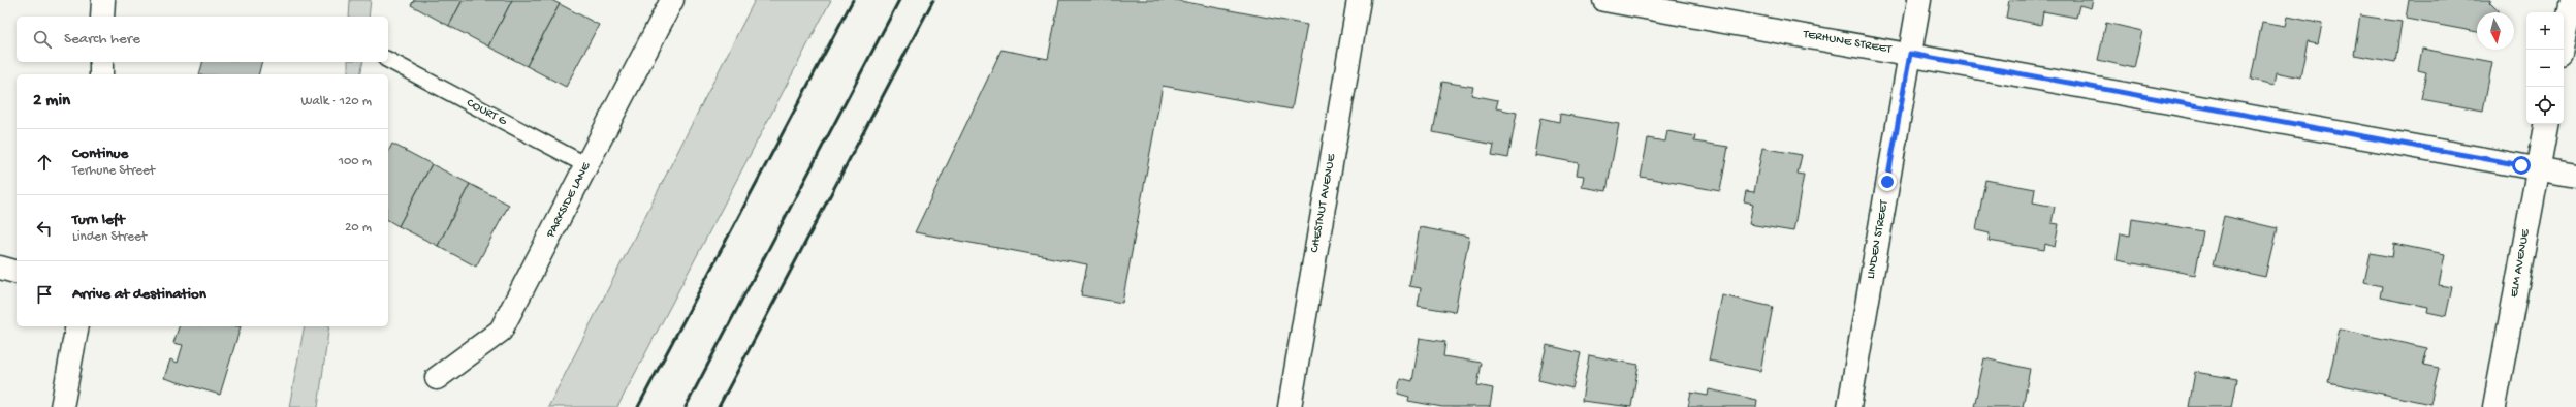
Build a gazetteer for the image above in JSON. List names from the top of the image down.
{
  "streets": {
    "street": [
      "TERHUNE STREET",
      "PARKSIDE LANE",
      "CHESTNUT AVENUE",
      "LINDEN STREET",
      "ELM AVENUE"
    ],
    "lane": ["COURT G"]
  },
  "crossings": [
    ["TERHUNE STREET", "LINDEN STREET"],
    ["TERHUNE STREET", "ELM AVENUE"],
    ["COURT G", "PARKSIDE LANE"]
  ],
  "north": "bottom",
  "page": {
    "map_buttons": ["+", "−"],
    "search": "Search here",
    "heading": ["2 min", "Walk · 120 m"],
    "list": [
      ["Continue", "Terhune Street", "100 m"],
      ["Turn left", "Linden Street", "20 m"],
      "Arrive at destination"
    ]
  }
}
